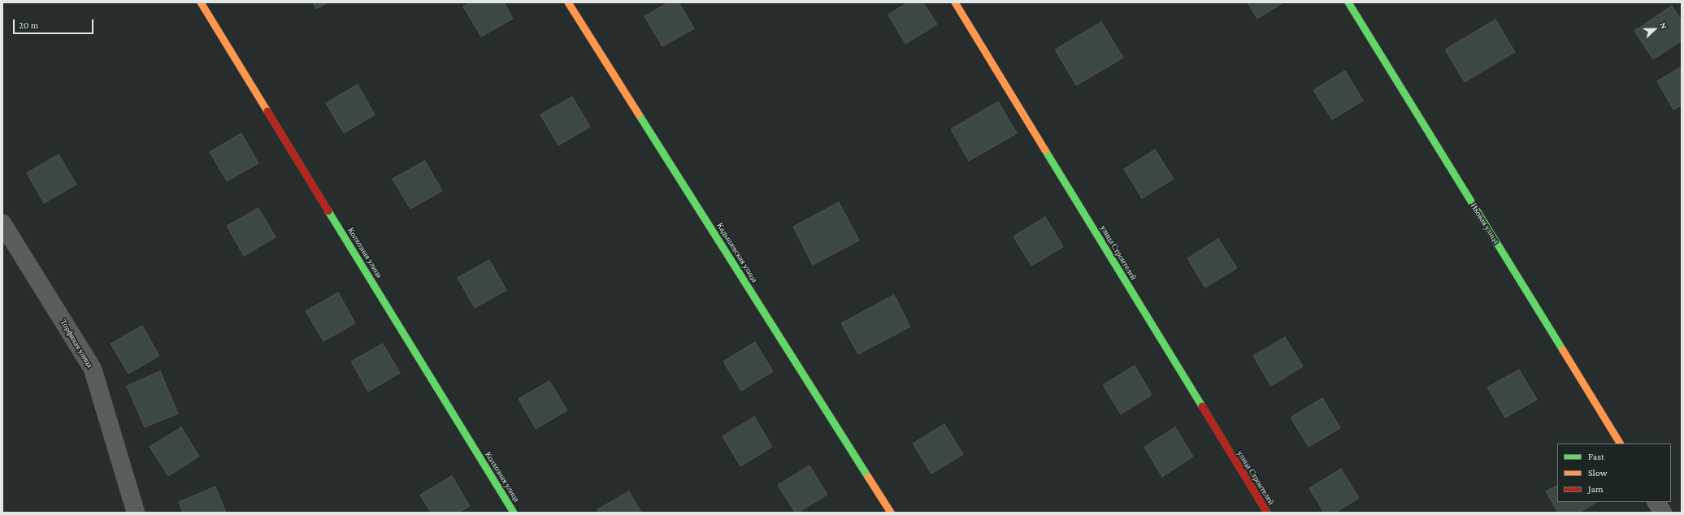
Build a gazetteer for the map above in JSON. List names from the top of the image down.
{
  "streets": {
    "street": [
      "Ивовая улица",
      "Колхозная улица",
      "Кадышевская улица",
      "улица Строителей",
      "Торфяная улица"
    ]
  },
  "legend": ["Fast", "Slow", "Jam"],
  "scale_bar": "20 m",
  "north": "right"
}
